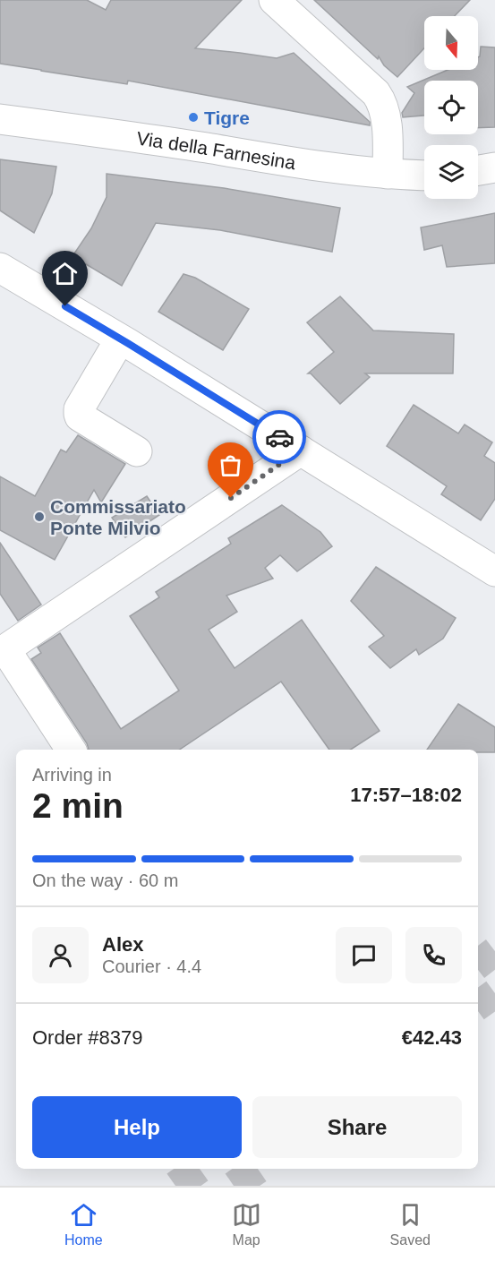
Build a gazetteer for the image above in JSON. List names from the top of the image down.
{
  "streets": {
    "street": ["Via della Farnesina"]
  },
  "places": ["Tigre", "Commissariato Ponte Milvio"],
  "north": "bottom",
  "page": {
    "heading": ["2 min", "Arriving in", "17:57–18:02"],
    "panel": [
      "Alex",
      "Courier · 4.4",
      "Order #8379",
      "€42.43"
    ],
    "bar": "On the way · 60 m",
    "buttons": ["Help", "Share"],
    "tabs": ["Home", "Map", "Saved"]
  }
}
